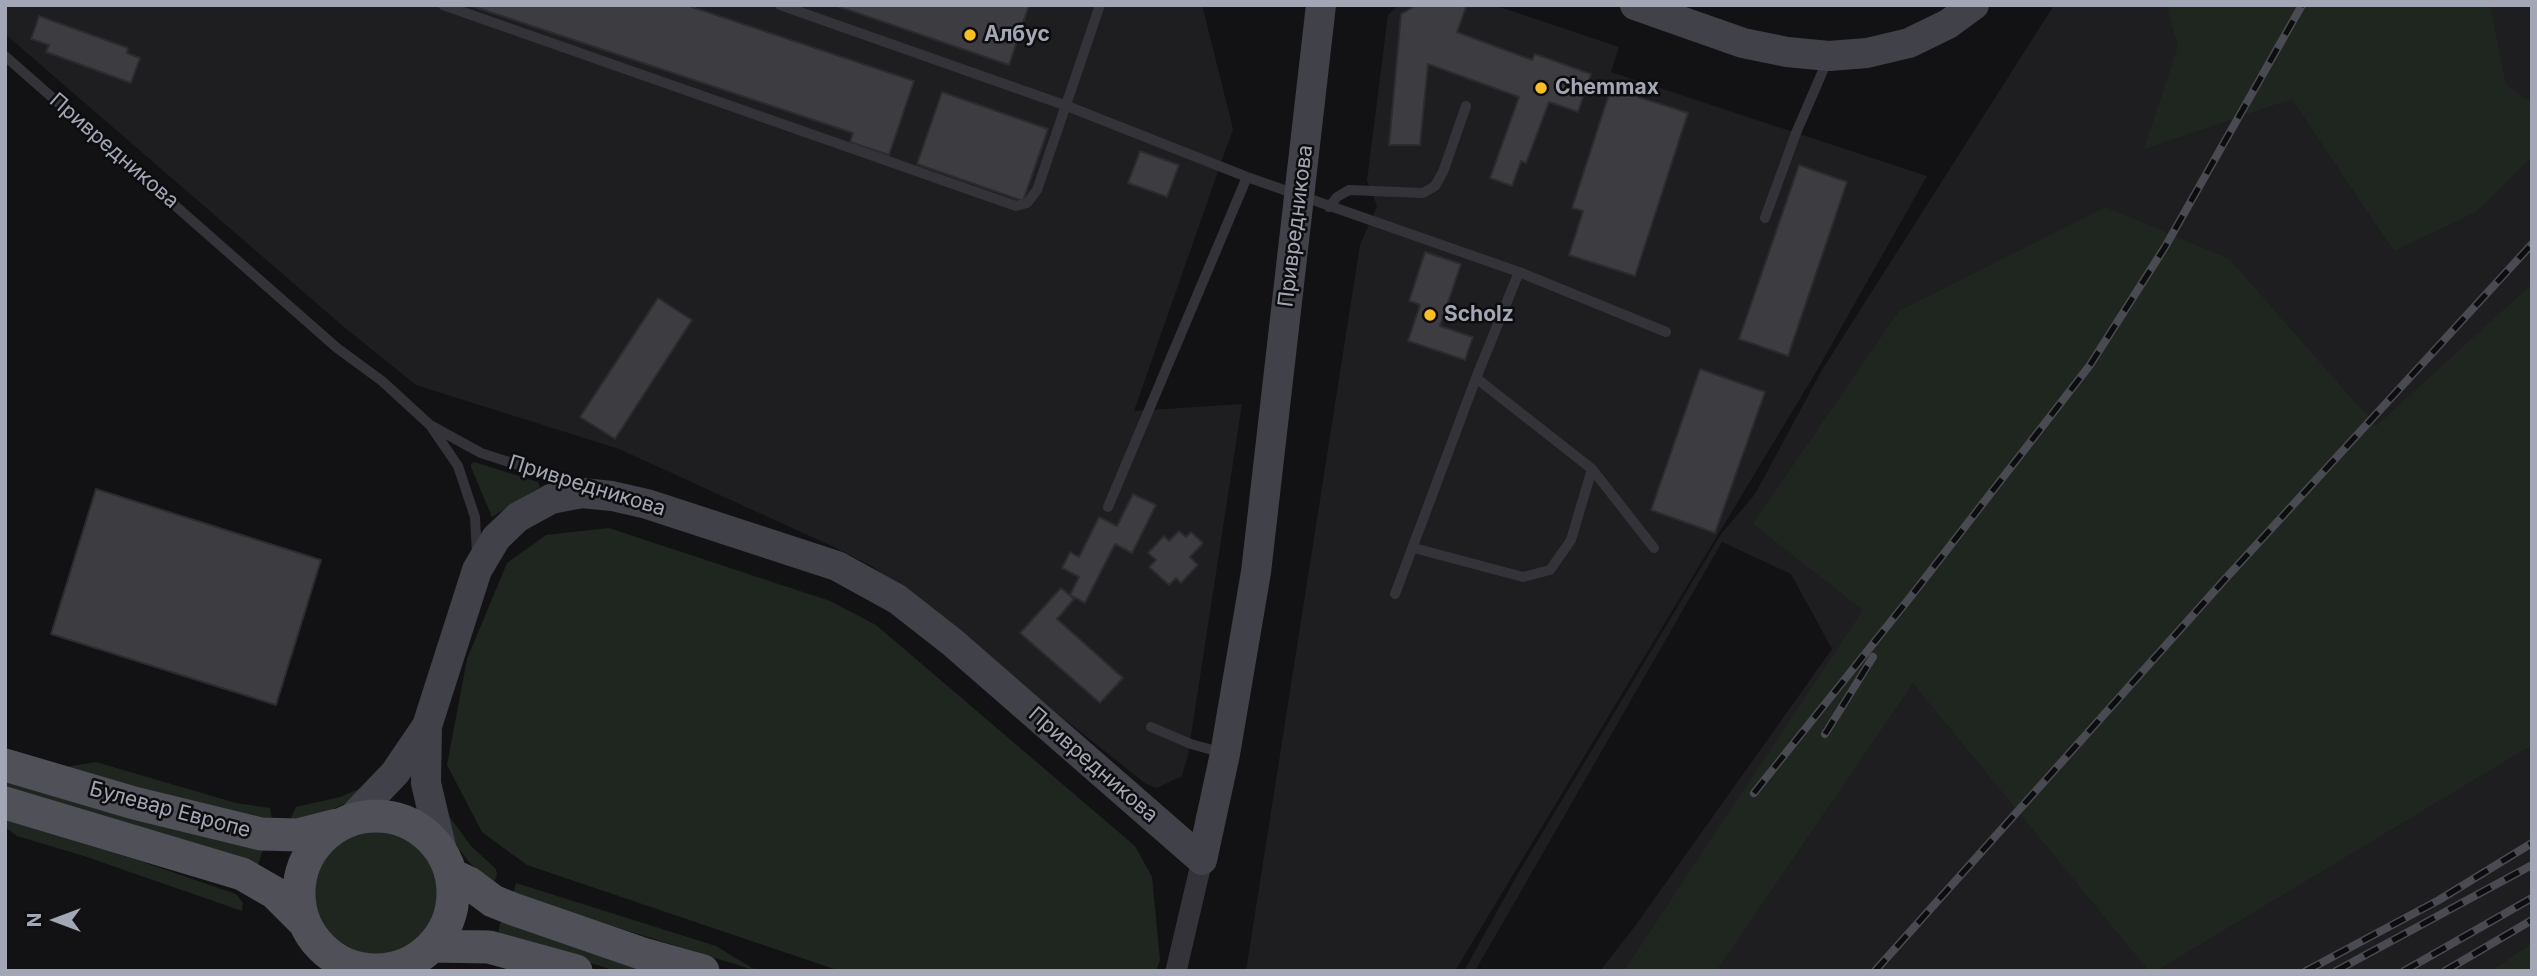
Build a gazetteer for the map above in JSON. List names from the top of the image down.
{
  "streets": {
    "main road": ["Булевар Европе"],
    "street": ["Привредникова"]
  },
  "places": ["Албус", "Chemmax", "Scholz"],
  "north": "left"
}
